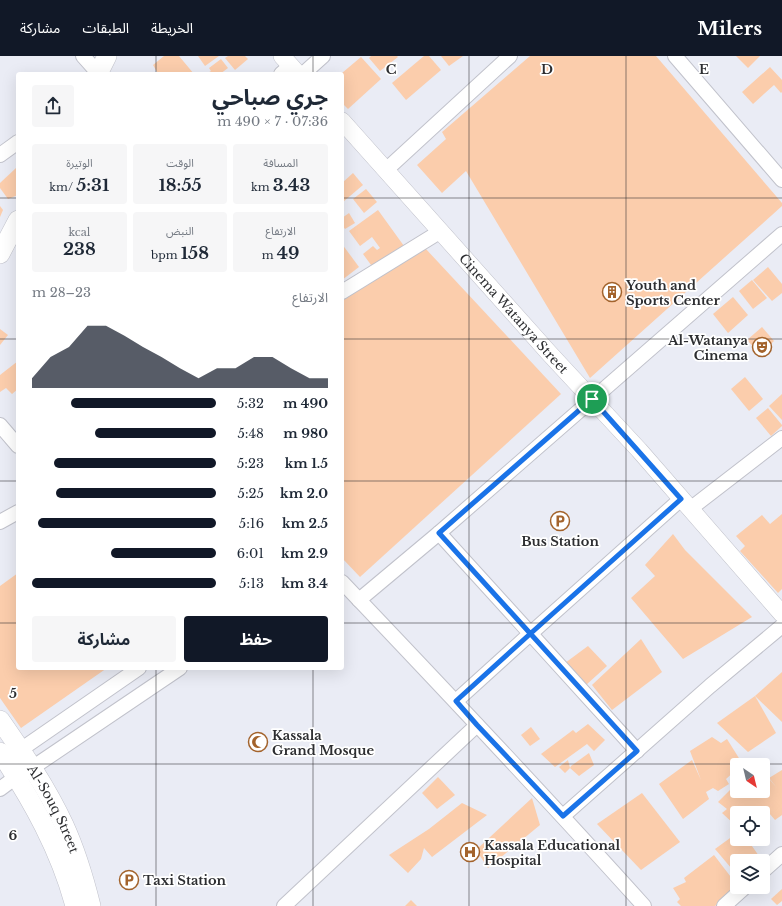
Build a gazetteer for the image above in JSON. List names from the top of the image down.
{
  "streets": {
    "main road": ["Al-Souq Street"],
    "street": ["Cinema Watanya Street"]
  },
  "places": {
    "building": ["Youth and Sports Center"],
    "theatre": ["Al-Watanya Cinema"],
    "parking": ["Bus Station", "Taxi Station"],
    "mosque": ["Kassala Grand Mosque"],
    "hospital": ["Kassala Educational Hospital"]
  },
  "north": "bottom right",
  "page": {
    "header": "Milers",
    "nav": ["الخريطة", "الطبقات", "مشاركة"],
    "heading": ["جري صباحي", "07:36 · 7 × 490 m"],
    "stats": [
      ["المسافة", "3.43 km"],
      ["الوقت", "18:55"],
      ["الوتيرة", "5:31 /km"],
      ["الارتفاع", "49 m"],
      ["النبض", "158 bpm"],
      ["kcal", "238"]
    ],
    "chart": ["الارتفاع", "23–28 m"],
    "list": [
      {
        "name": "490 m",
        "note": "5:32"
      },
      {
        "name": "980 m",
        "note": "5:48"
      },
      {
        "name": "1.5 km",
        "note": "5:23"
      },
      {
        "name": "2.0 km",
        "note": "5:25"
      },
      {
        "name": "2.5 km",
        "note": "5:16"
      },
      {
        "name": "2.9 km",
        "note": "6:01"
      },
      {
        "name": "3.4 km",
        "note": "5:13"
      }
    ],
    "buttons": ["حفظ", "مشاركة"]
  },
  "grid": {
    "columns": ["C", "D", "E"],
    "rows": ["5", "6"]
  }
}
